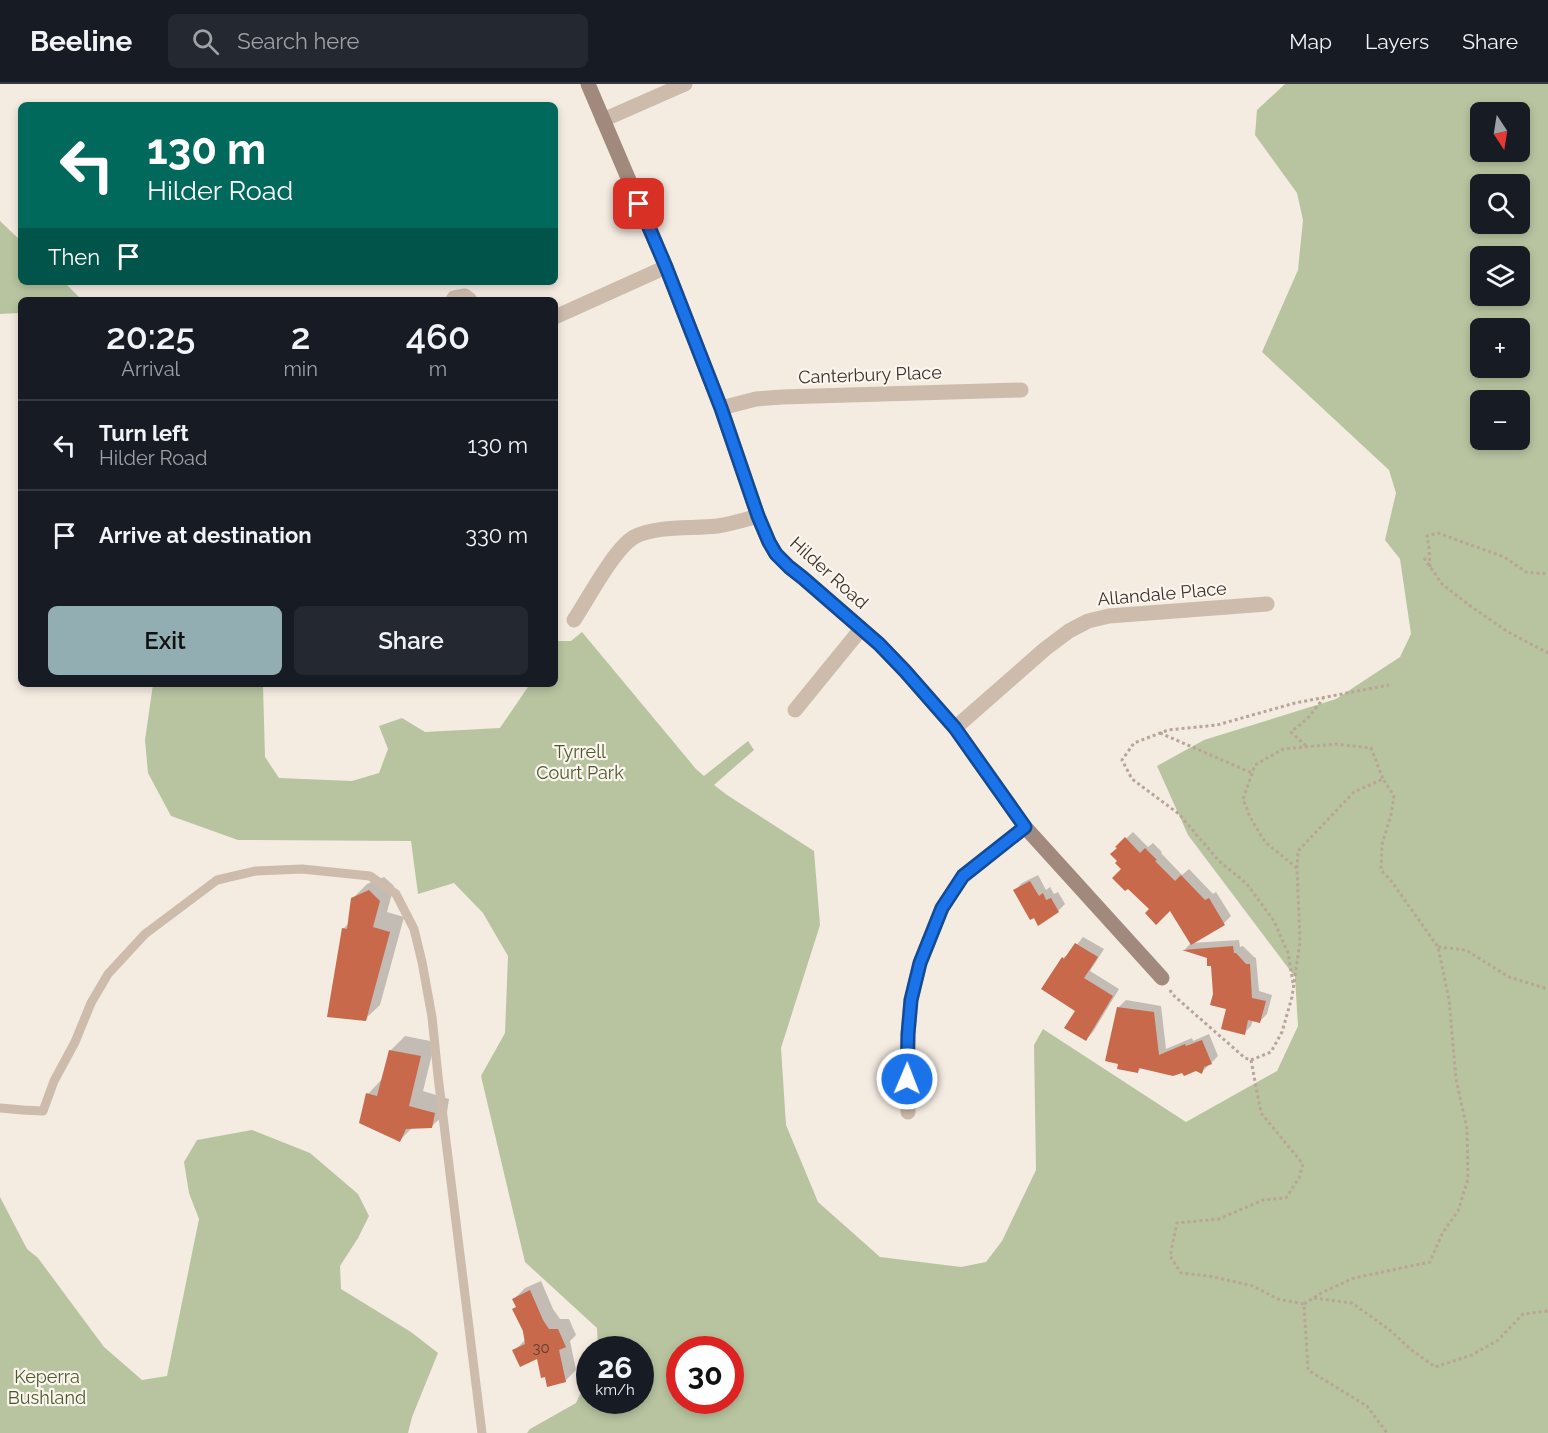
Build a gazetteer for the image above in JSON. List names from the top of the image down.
{
  "streets": {
    "street": ["Canterbury Place", "Hilder Road", "Allandale Place"]
  },
  "crossings": [
    ["Canterbury Place", "Hilder Road"],
    ["Hilder Road", "Allandale Place"]
  ],
  "parks": ["Tyrrell Court Park", "Keperra Bushland"],
  "house_numbers": ["30"],
  "north": "bottom",
  "page": {
    "header": "Beeline",
    "search": "Search here",
    "nav": ["Map", "Layers", "Share"],
    "map_buttons": ["+", "−"],
    "turn": ["130 m", "Hilder Road"],
    "then": "Then",
    "eta": [
      "20:25",
      "Arrival",
      "2",
      "min",
      "460",
      "m"
    ],
    "list": [
      {
        "name": "Turn left",
        "note": "Hilder Road",
        "value": "130 m"
      },
      {
        "name": "Arrive at destination",
        "value": "330 m"
      }
    ],
    "buttons": ["Exit", "Share"],
    "speed": "26 km/h",
    "limit": "30"
  }
}
